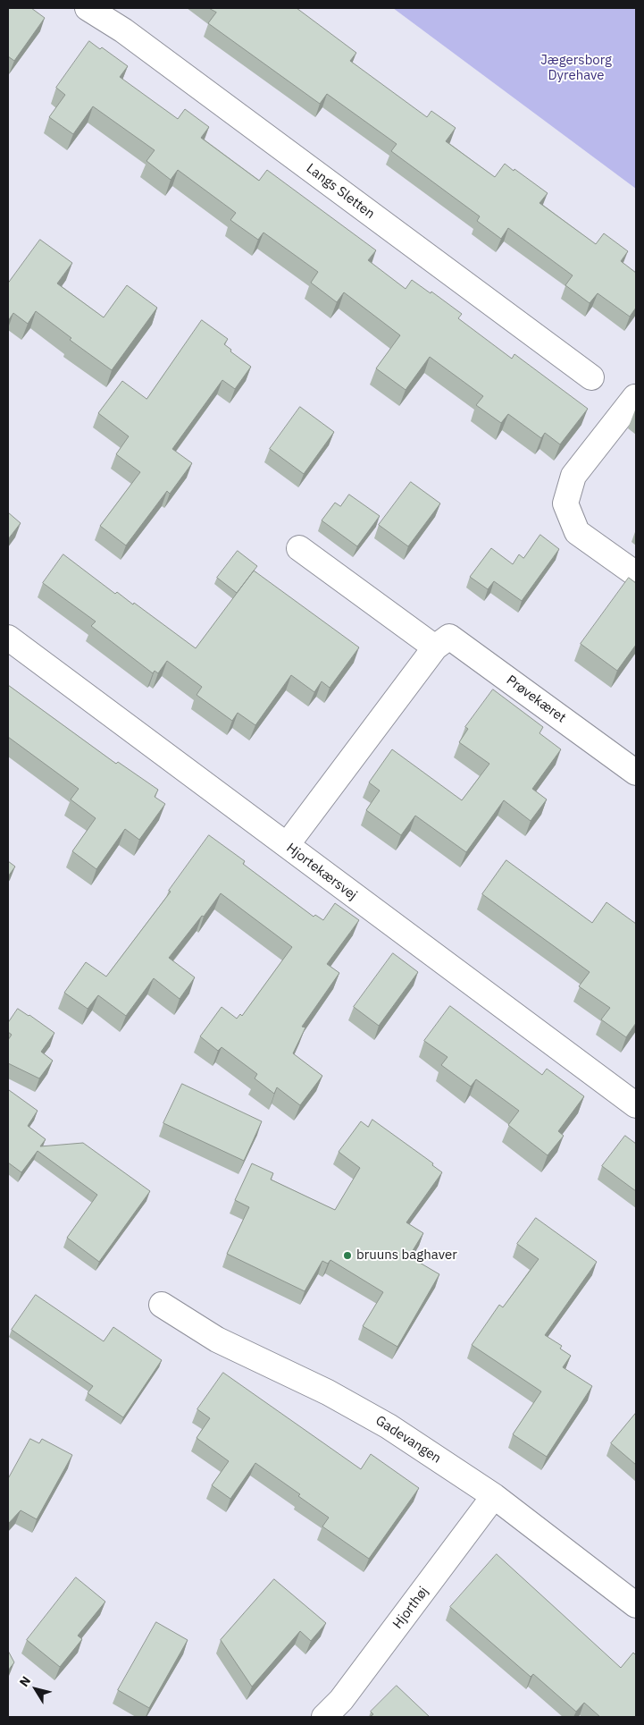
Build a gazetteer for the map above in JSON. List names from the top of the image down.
{
  "streets": {
    "street": [
      "Langs Sletten",
      "Prøvekæret",
      "Hjortekærsvej",
      "Gadevangen",
      "Hjorthøj"
    ]
  },
  "crossings": [
    ["Prøvekæret", "Hjortekærsvej"],
    ["Gadevangen", "Hjorthøj"]
  ],
  "parks": ["Jægersborg Dyrehave"],
  "places": ["bruuns baghaver"],
  "north": "top left"
}
